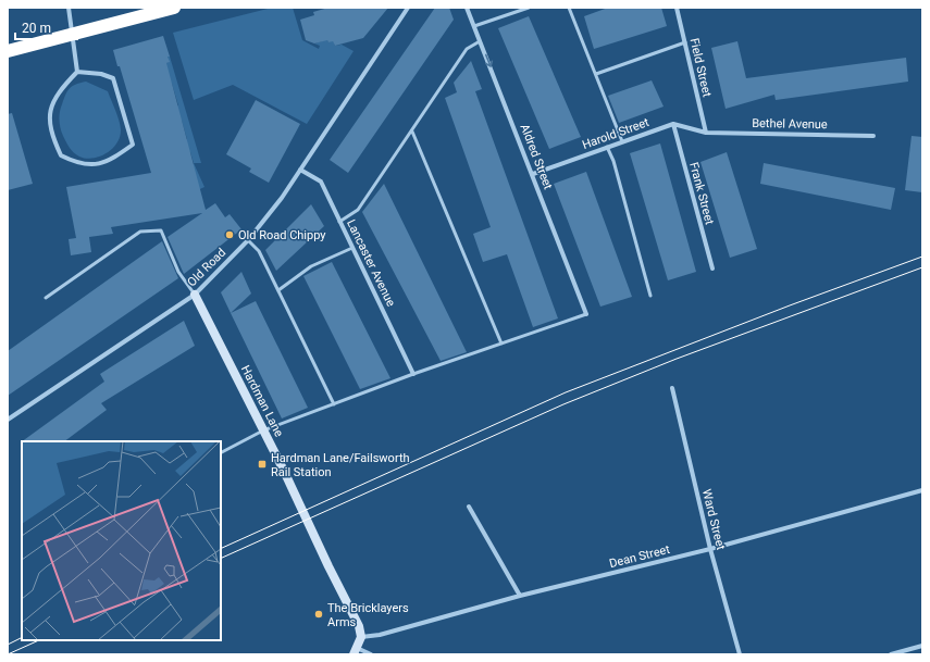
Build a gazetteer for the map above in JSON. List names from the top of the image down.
{
  "streets": {
    "street": [
      "Field Street",
      "Bethel Avenue",
      "Harold Street",
      "Aldred Street",
      "Frank Street",
      "Lancaster Avenue",
      "Old Road",
      "Hardman Lane",
      "Ward Street",
      "Dean Street"
    ]
  },
  "crossings": [
    ["Field Street", "Bethel Avenue"],
    ["Harold Street", "Aldred Street"],
    ["Harold Street", "Frank Street"],
    ["Lancaster Avenue", "Old Road"],
    ["Old Road", "Hardman Lane"],
    ["Hardman Lane", "Dean Street"],
    ["Ward Street", "Dean Street"]
  ],
  "one_way": ["Aldred Street"],
  "places": {
    "other": ["Old Road Chippy", "The Bricklayers Arms"],
    "transit": ["Hardman Lane/Failsworth Rail Station"]
  },
  "scale_bar": "20 m"
}
